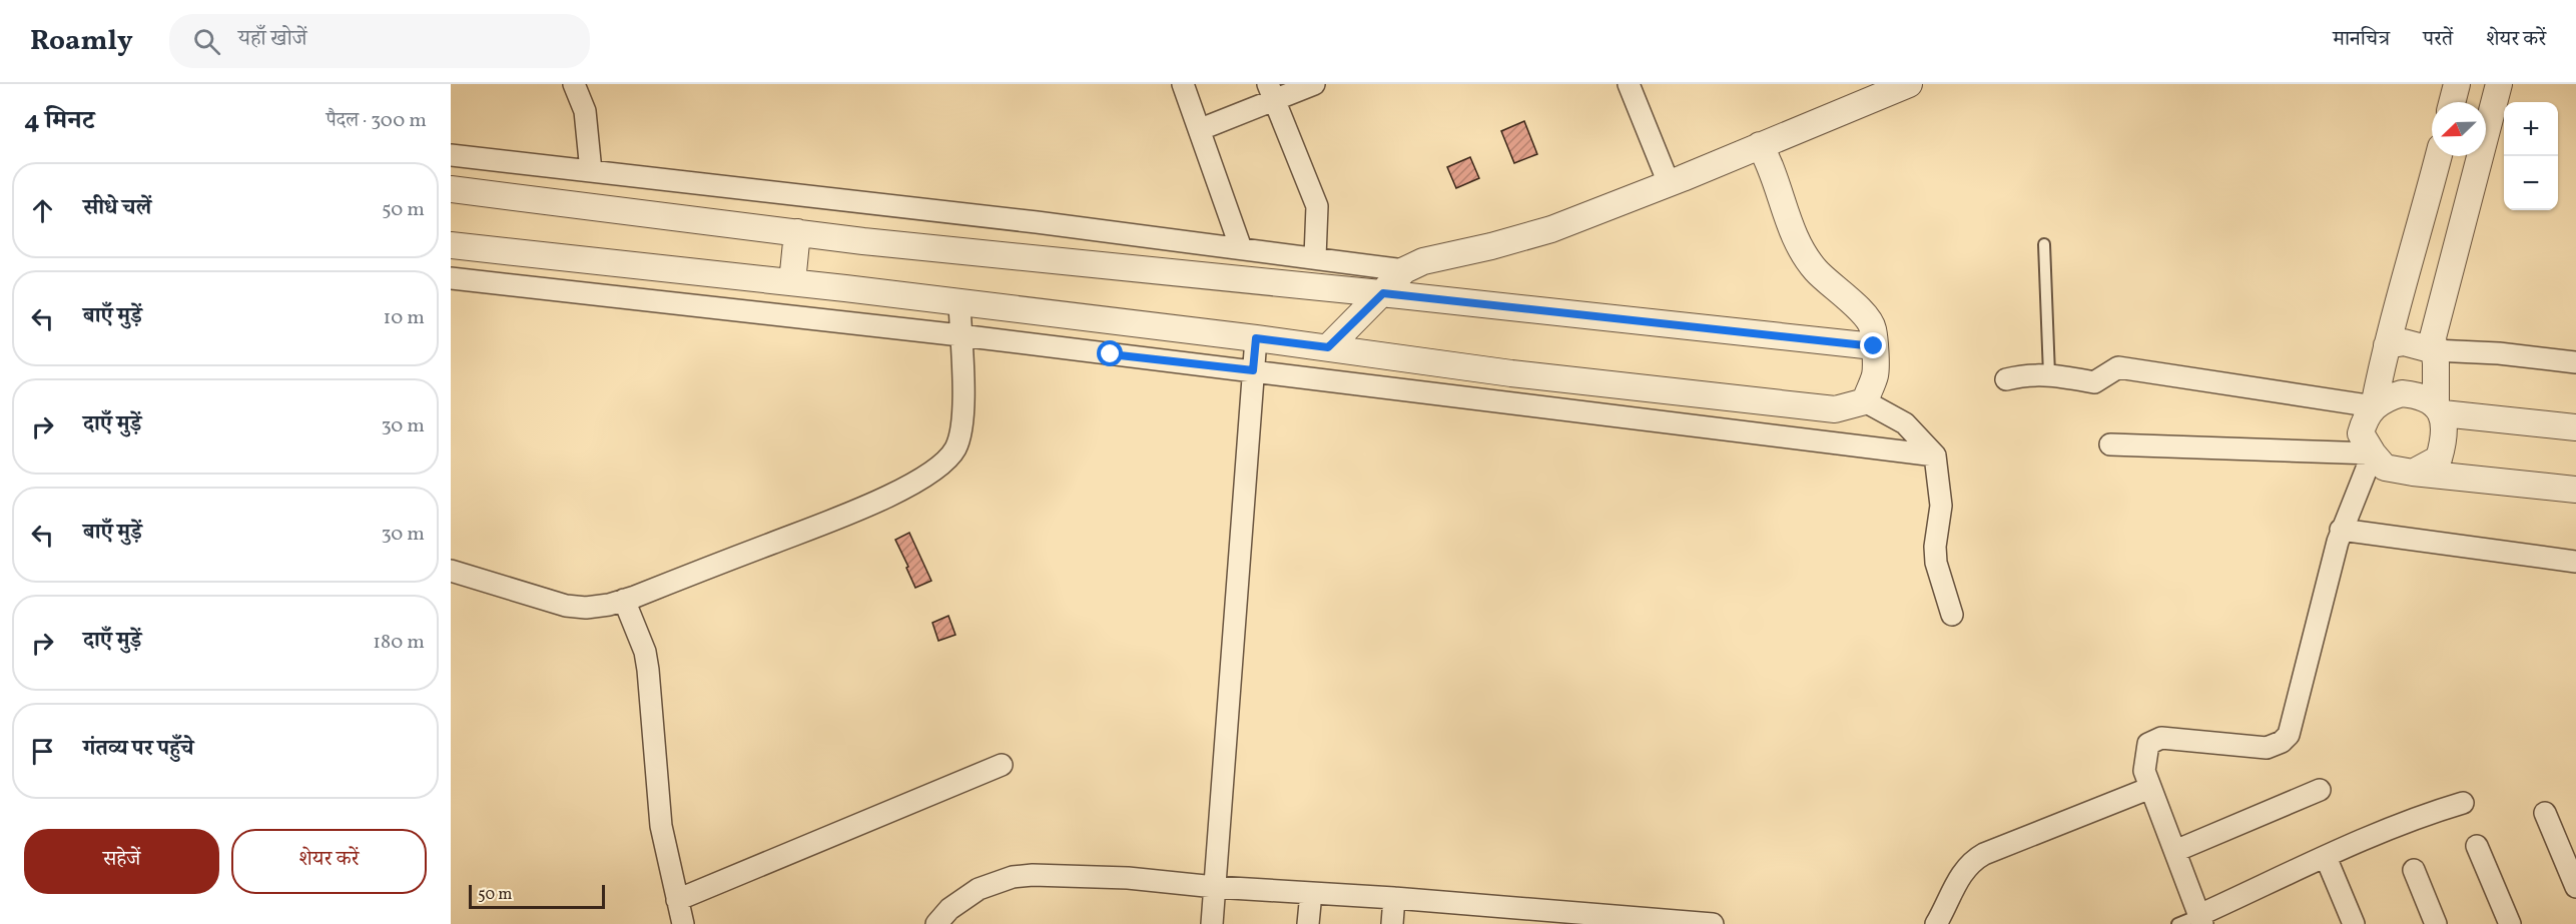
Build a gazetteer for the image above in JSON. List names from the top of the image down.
{
  "scale_bar": "50 m",
  "north": "bottom left",
  "page": {
    "header": "Roamly",
    "search": "यहाँ खोजें",
    "nav": ["मानचित्र", "परतें", "शेयर करें"],
    "heading": ["4 मिनट", "पैदल · 300 m"],
    "map_buttons": ["+", "−"],
    "list": [
      ["सीधे चलें", "50 m"],
      ["बाएँ मुड़ें", "10 m"],
      ["दाएँ मुड़ें", "30 m"],
      ["बाएँ मुड़ें", "30 m"],
      ["दाएँ मुड़ें", "180 m"],
      "गंतव्य पर पहुँचे"
    ],
    "buttons": ["सहेजें", "शेयर करें"],
    "scale": "50 m"
  }
}
